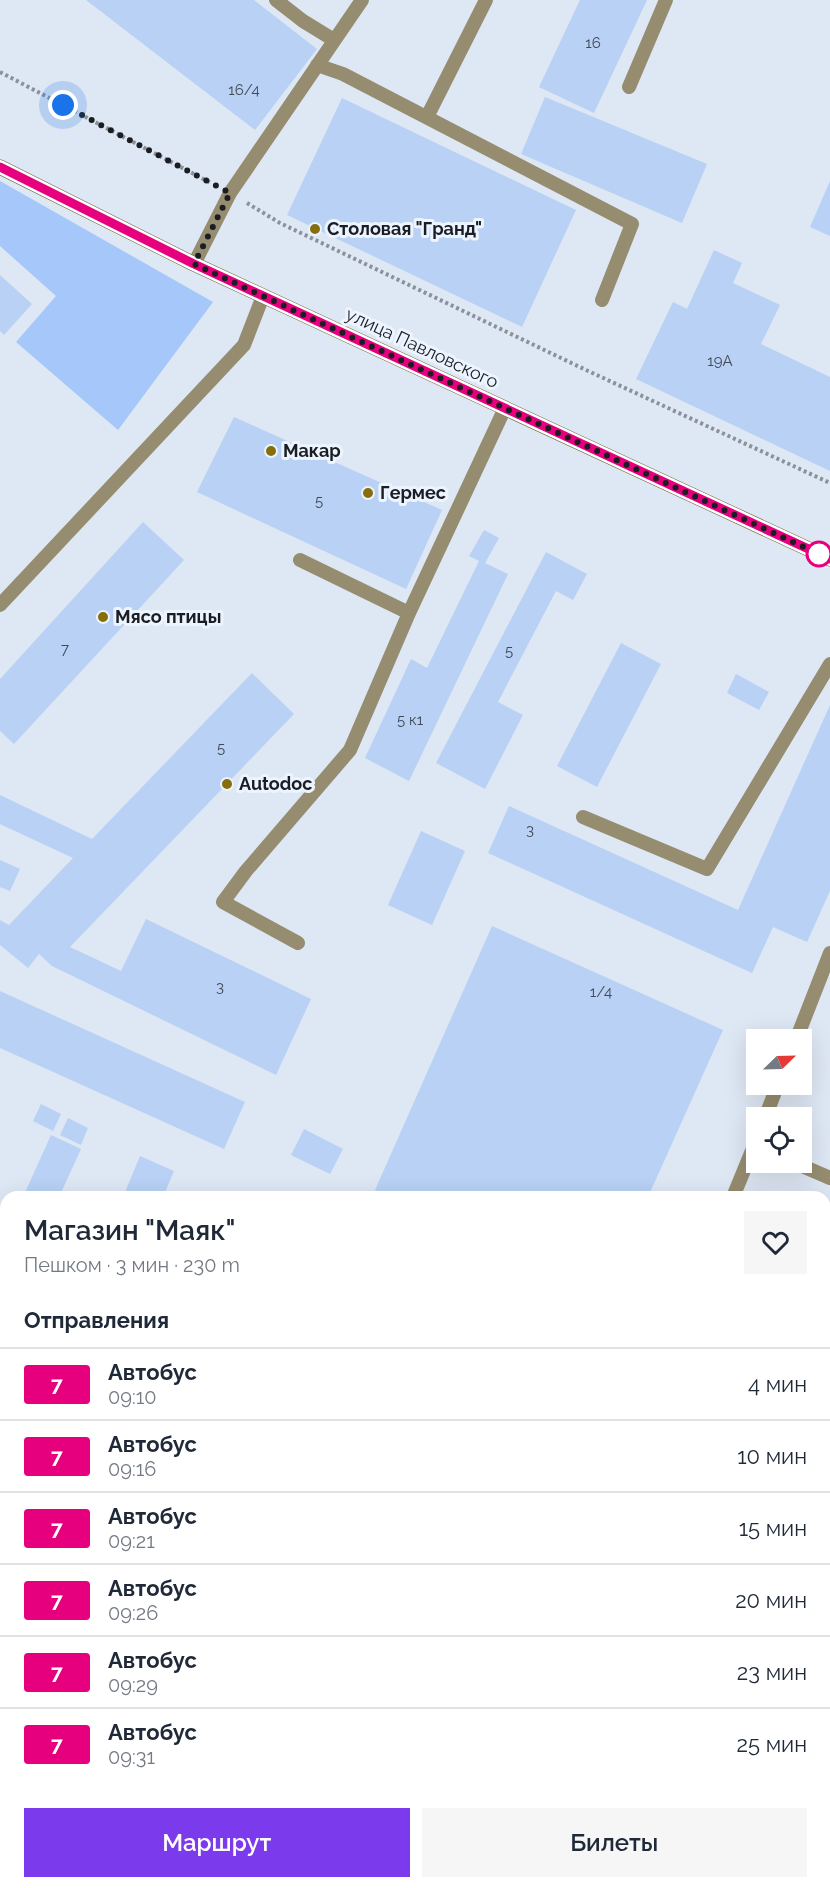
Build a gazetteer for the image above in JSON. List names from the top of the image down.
{
  "streets": {
    "street": ["улица Павловского"]
  },
  "places": [
    "Столовая \"Гранд\"",
    "Макар",
    "Гермес",
    "Мясо птицы",
    "Autodoc"
  ],
  "lines": ["bus line 7"],
  "house_numbers": [
    "16",
    "16/4",
    "19А",
    "5",
    "7",
    "5",
    "5 к1",
    "5",
    "3",
    "3",
    "1/4"
  ],
  "north": "top right",
  "page": {
    "heading": [
      ["Магазин \"Маяк\"", "Пешком · 3 мин · 230 m"],
      "Отправления"
    ],
    "list": [
      {
        "mark": "7",
        "name": "Автобус",
        "note": "09:10",
        "value": "4 мин"
      },
      {
        "mark": "7",
        "name": "Автобус",
        "note": "09:16",
        "value": "10 мин"
      },
      {
        "mark": "7",
        "name": "Автобус",
        "note": "09:21",
        "value": "15 мин"
      },
      {
        "mark": "7",
        "name": "Автобус",
        "note": "09:26",
        "value": "20 мин"
      },
      {
        "mark": "7",
        "name": "Автобус",
        "note": "09:29",
        "value": "23 мин"
      },
      {
        "mark": "7",
        "name": "Автобус",
        "note": "09:31",
        "value": "25 мин"
      }
    ],
    "buttons": ["Маршрут", "Билеты"]
  }
}
